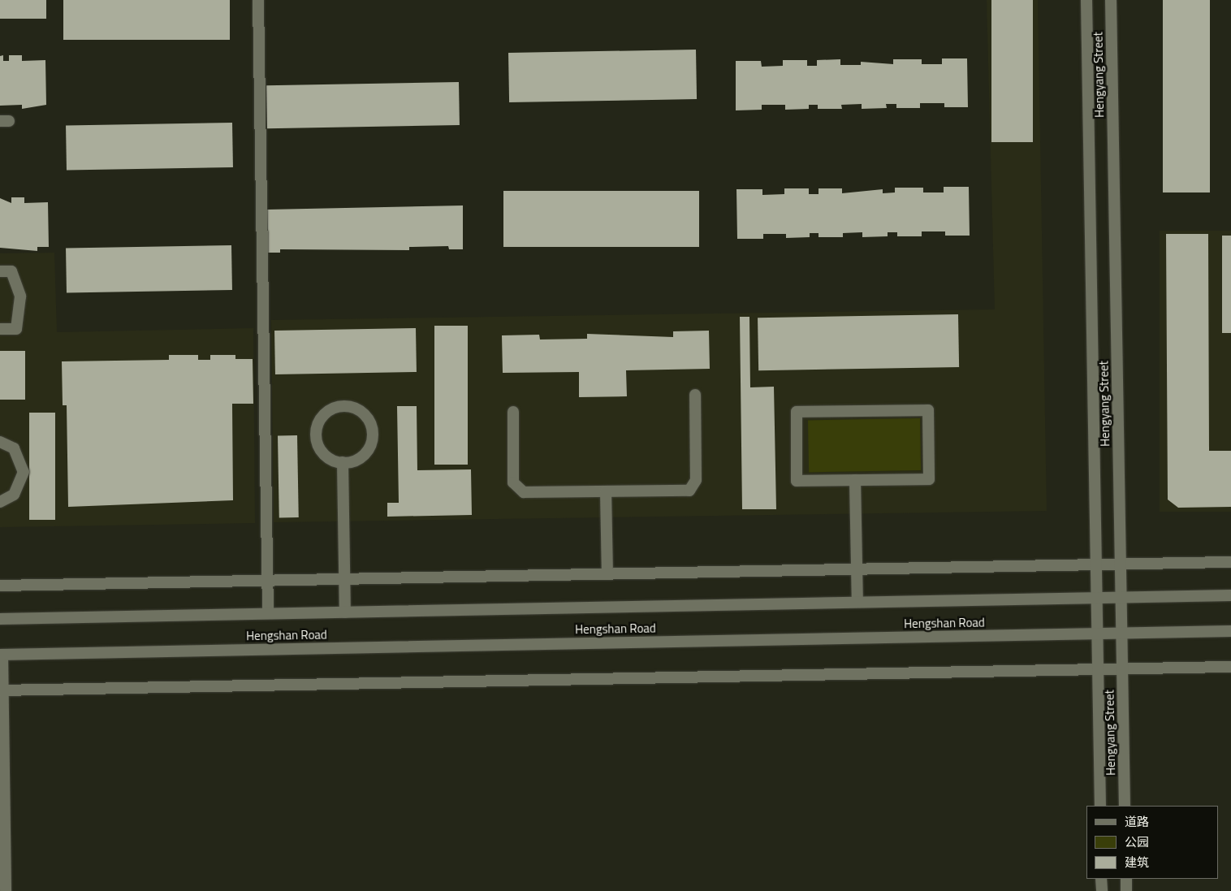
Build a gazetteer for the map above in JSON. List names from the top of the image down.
{
  "streets": {
    "street": ["Hengyang Street", "Hengshan Road"]
  },
  "crossings": [
    ["Hengyang Street", "Hengshan Road"]
  ],
  "legend": ["道路", "公园", "建筑"]
}
